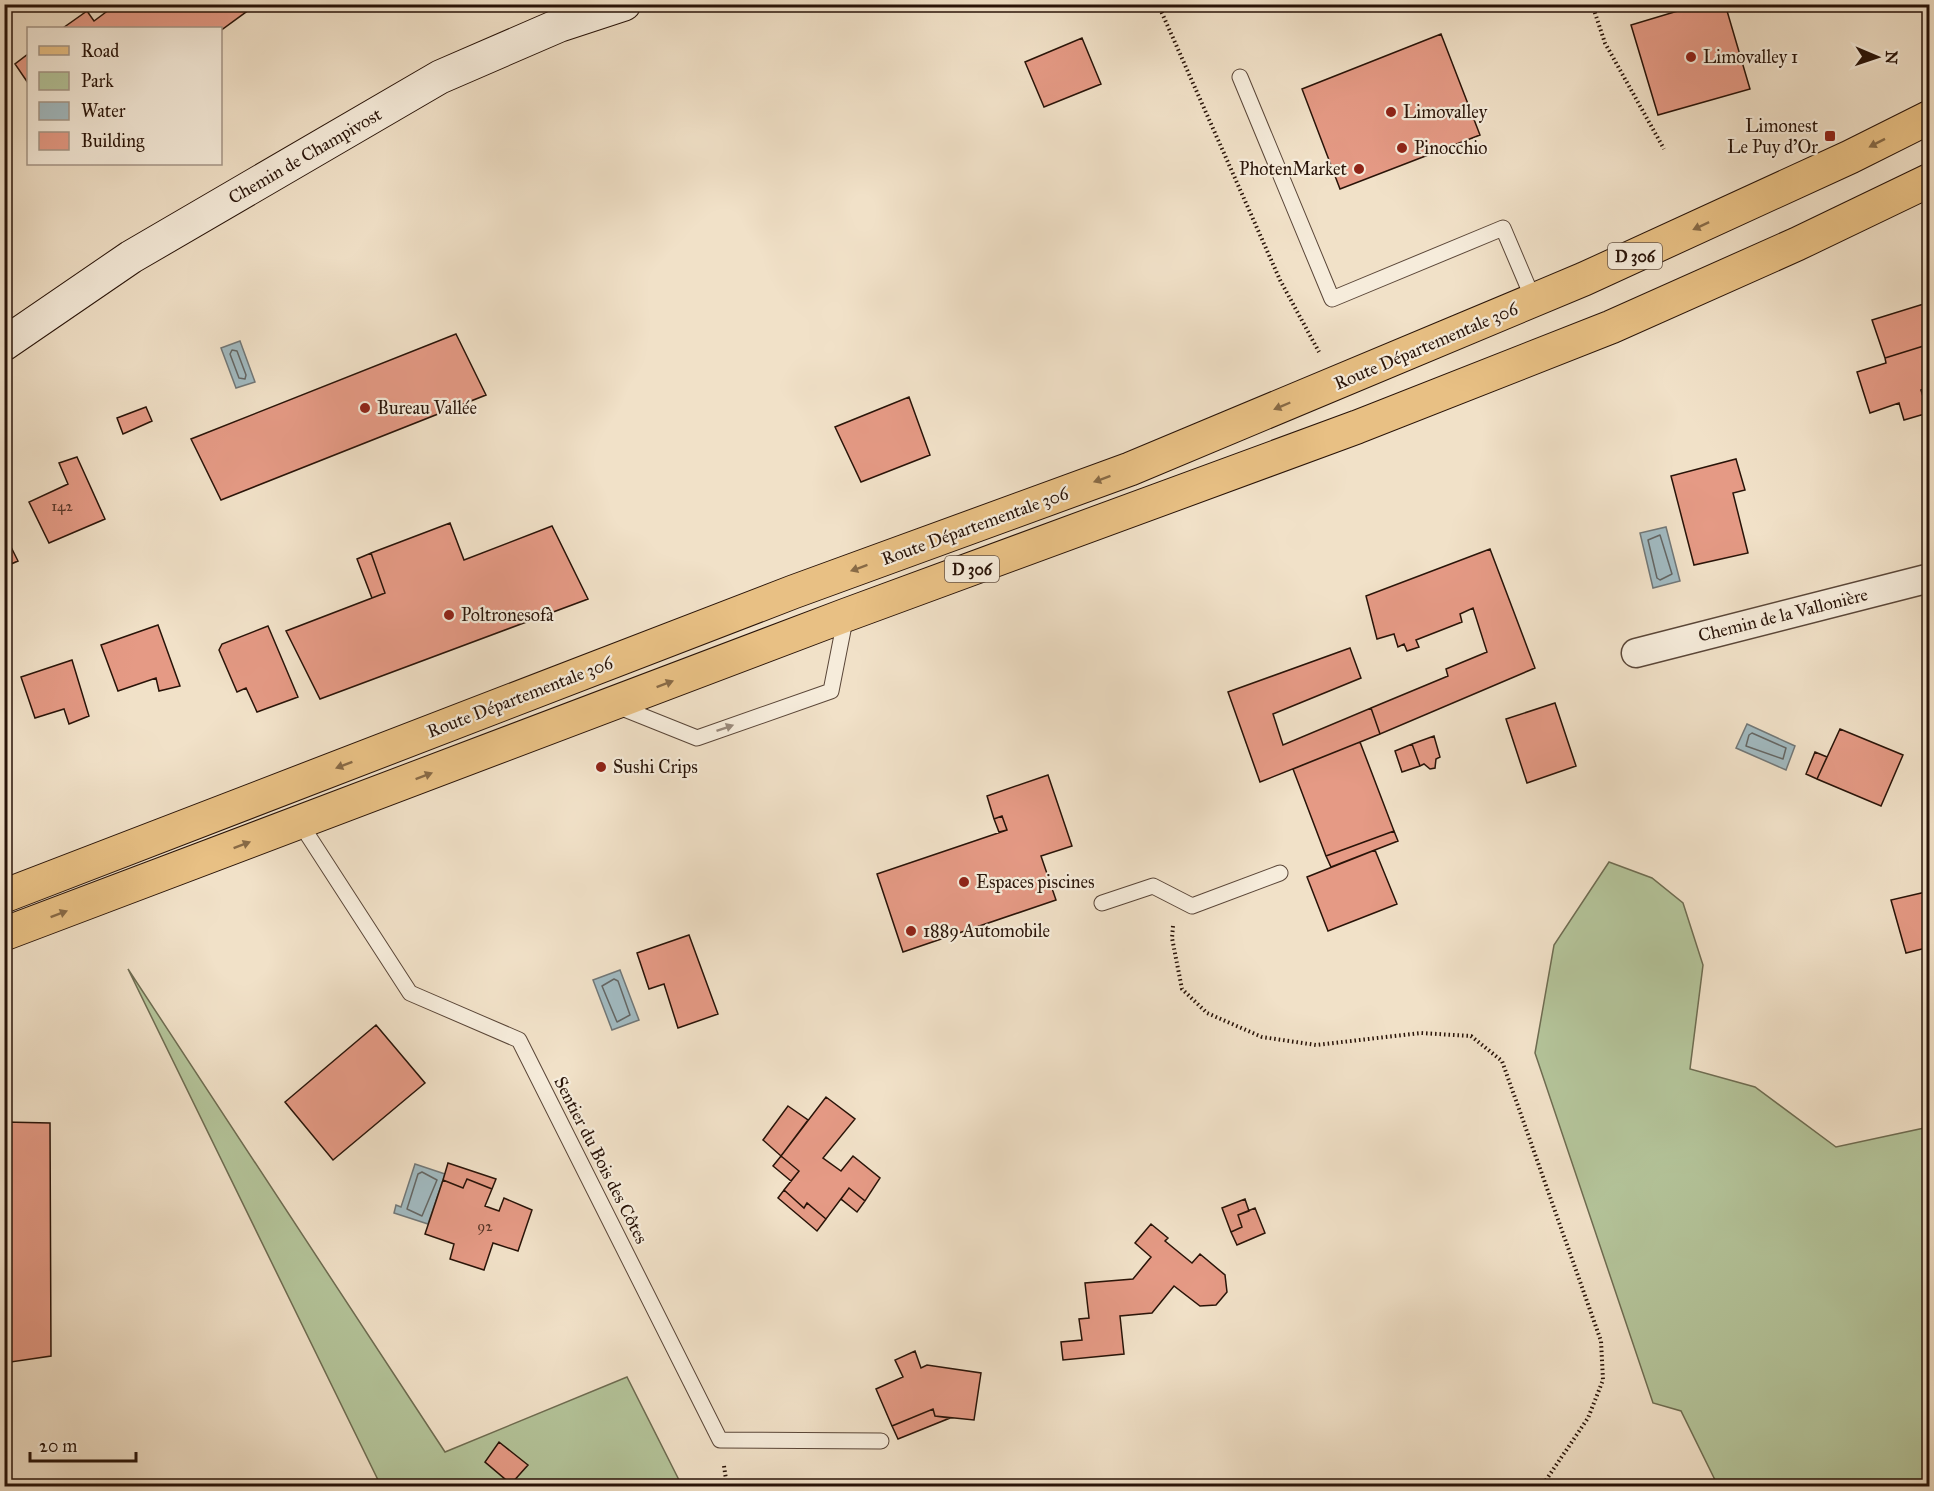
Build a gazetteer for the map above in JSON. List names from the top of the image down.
{
  "streets": {
    "main road": ["D 306", "Route Départementale 306"],
    "street": ["Chemin de Champivost", "Chemin de la Vallonière"],
    "lane": ["Sentier du Bois des Côtes"]
  },
  "crossings": [
    ["D 306", "Sentier du Bois des Côtes"]
  ],
  "places": {
    "other": [
      "Limovalley 1",
      "Limovalley",
      "Pinocchio",
      "PhotenMarket",
      "Bureau Vallée",
      "Poltronesofà",
      "Sushi Crips",
      "Espaces piscines",
      "1889 Automobile"
    ],
    "transit": ["Limonest Le Puy d'Or"]
  },
  "house_numbers": ["142", "92"],
  "legend": [
    "Road",
    "Park",
    "Water",
    "Building"
  ],
  "scale_bar": "20 m",
  "north": "right"
}
